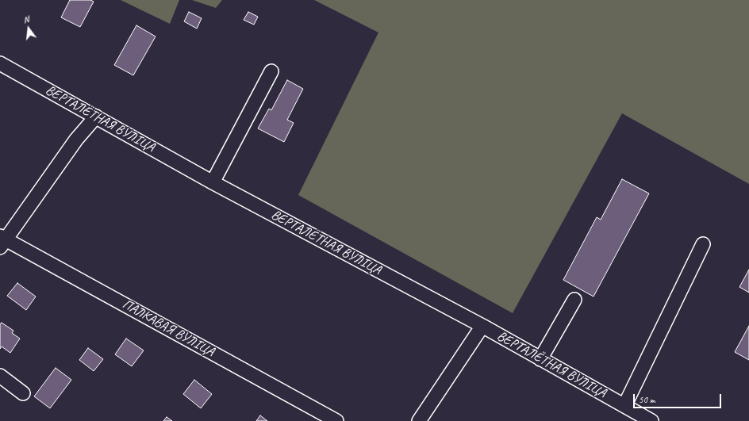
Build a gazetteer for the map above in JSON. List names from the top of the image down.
{
  "streets": {
    "street": ["ВЕРТАЛЁТНАЯ ВУЛІЦА", "ПАЛКАВАЯ ВУЛІЦА"]
  },
  "scale_bar": "50 m",
  "north": "top"
}
